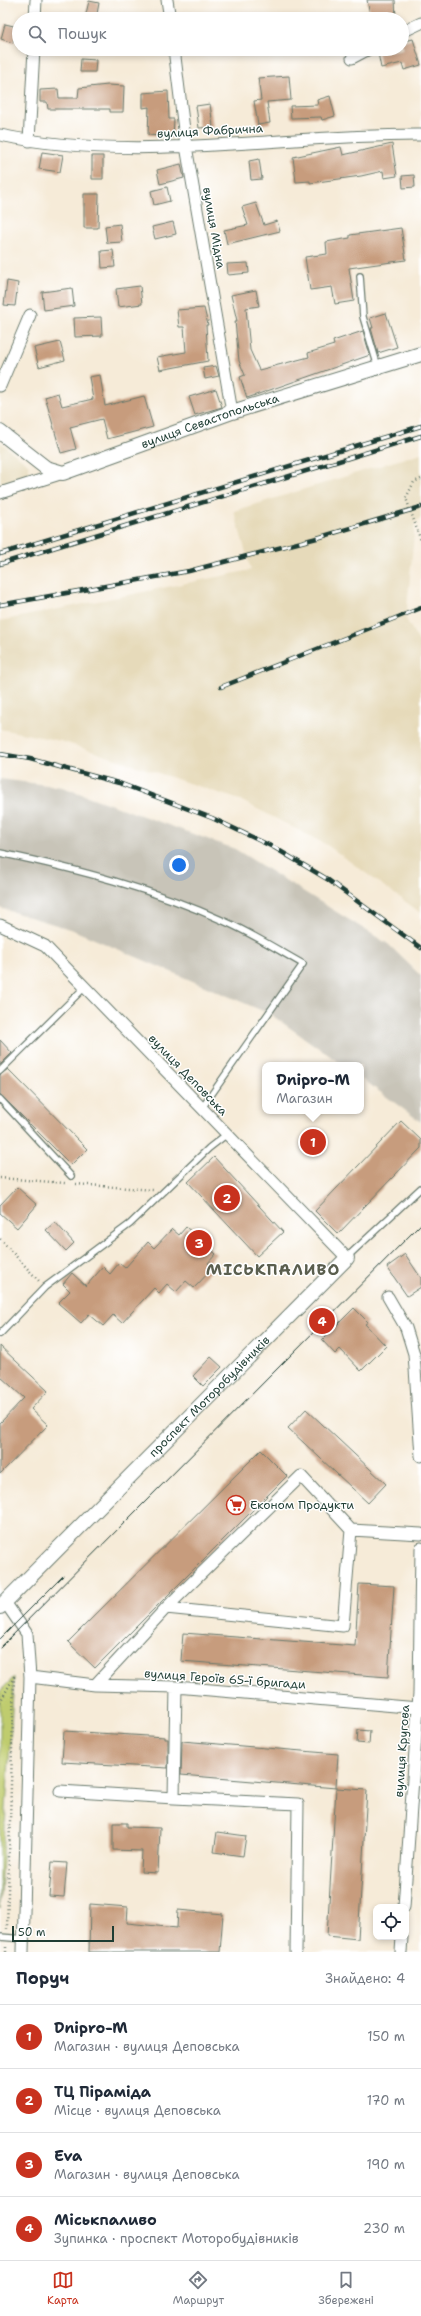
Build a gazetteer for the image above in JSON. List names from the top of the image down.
{
  "streets": {
    "street": [
      "вулиця Фабрична",
      "вулиця Мідна",
      "вулиця Севастопольська",
      "вулиця Деповська",
      "проспект Моторобудівників",
      "вулиця Героїв 65-ї бригади",
      "вулиця Кругова"
    ]
  },
  "crossings": [
    ["вулиця Фабрична", "вулиця Мідна"],
    ["вулиця Мідна", "вулиця Севастопольська"],
    ["вулиця Деповська", "проспект Моторобудівників"],
    ["вулиця Героїв 65-ї бригади", "вулиця Кругова"]
  ],
  "districts": ["МІСЬКПАЛИВО"],
  "places": {
    "supermarket": ["Економ Продукти"]
  },
  "scale_bar": "50 m",
  "page": {
    "search": "Пошук",
    "popup": ["Dnipro-M", "Магазин"],
    "pins": [
      "1",
      "2",
      "3",
      "4"
    ],
    "scale": "50 m",
    "heading": ["Поруч", "Знайдено: 4"],
    "list": [
      {
        "mark": "1",
        "name": "Dnipro-M",
        "note": "Магазин · вулиця Деповська",
        "value": "150 m"
      },
      {
        "mark": "2",
        "name": "ТЦ Піраміда",
        "note": "Місце · вулиця Деповська",
        "value": "170 m"
      },
      {
        "mark": "3",
        "name": "Eva",
        "note": "Магазин · вулиця Деповська",
        "value": "190 m"
      },
      {
        "mark": "4",
        "name": "Міськпаливо",
        "note": "Зупинка · проспект Моторобудівників",
        "value": "230 m"
      }
    ],
    "nav": ["Карта", "Маршрут", "Збережені"]
  }
}
